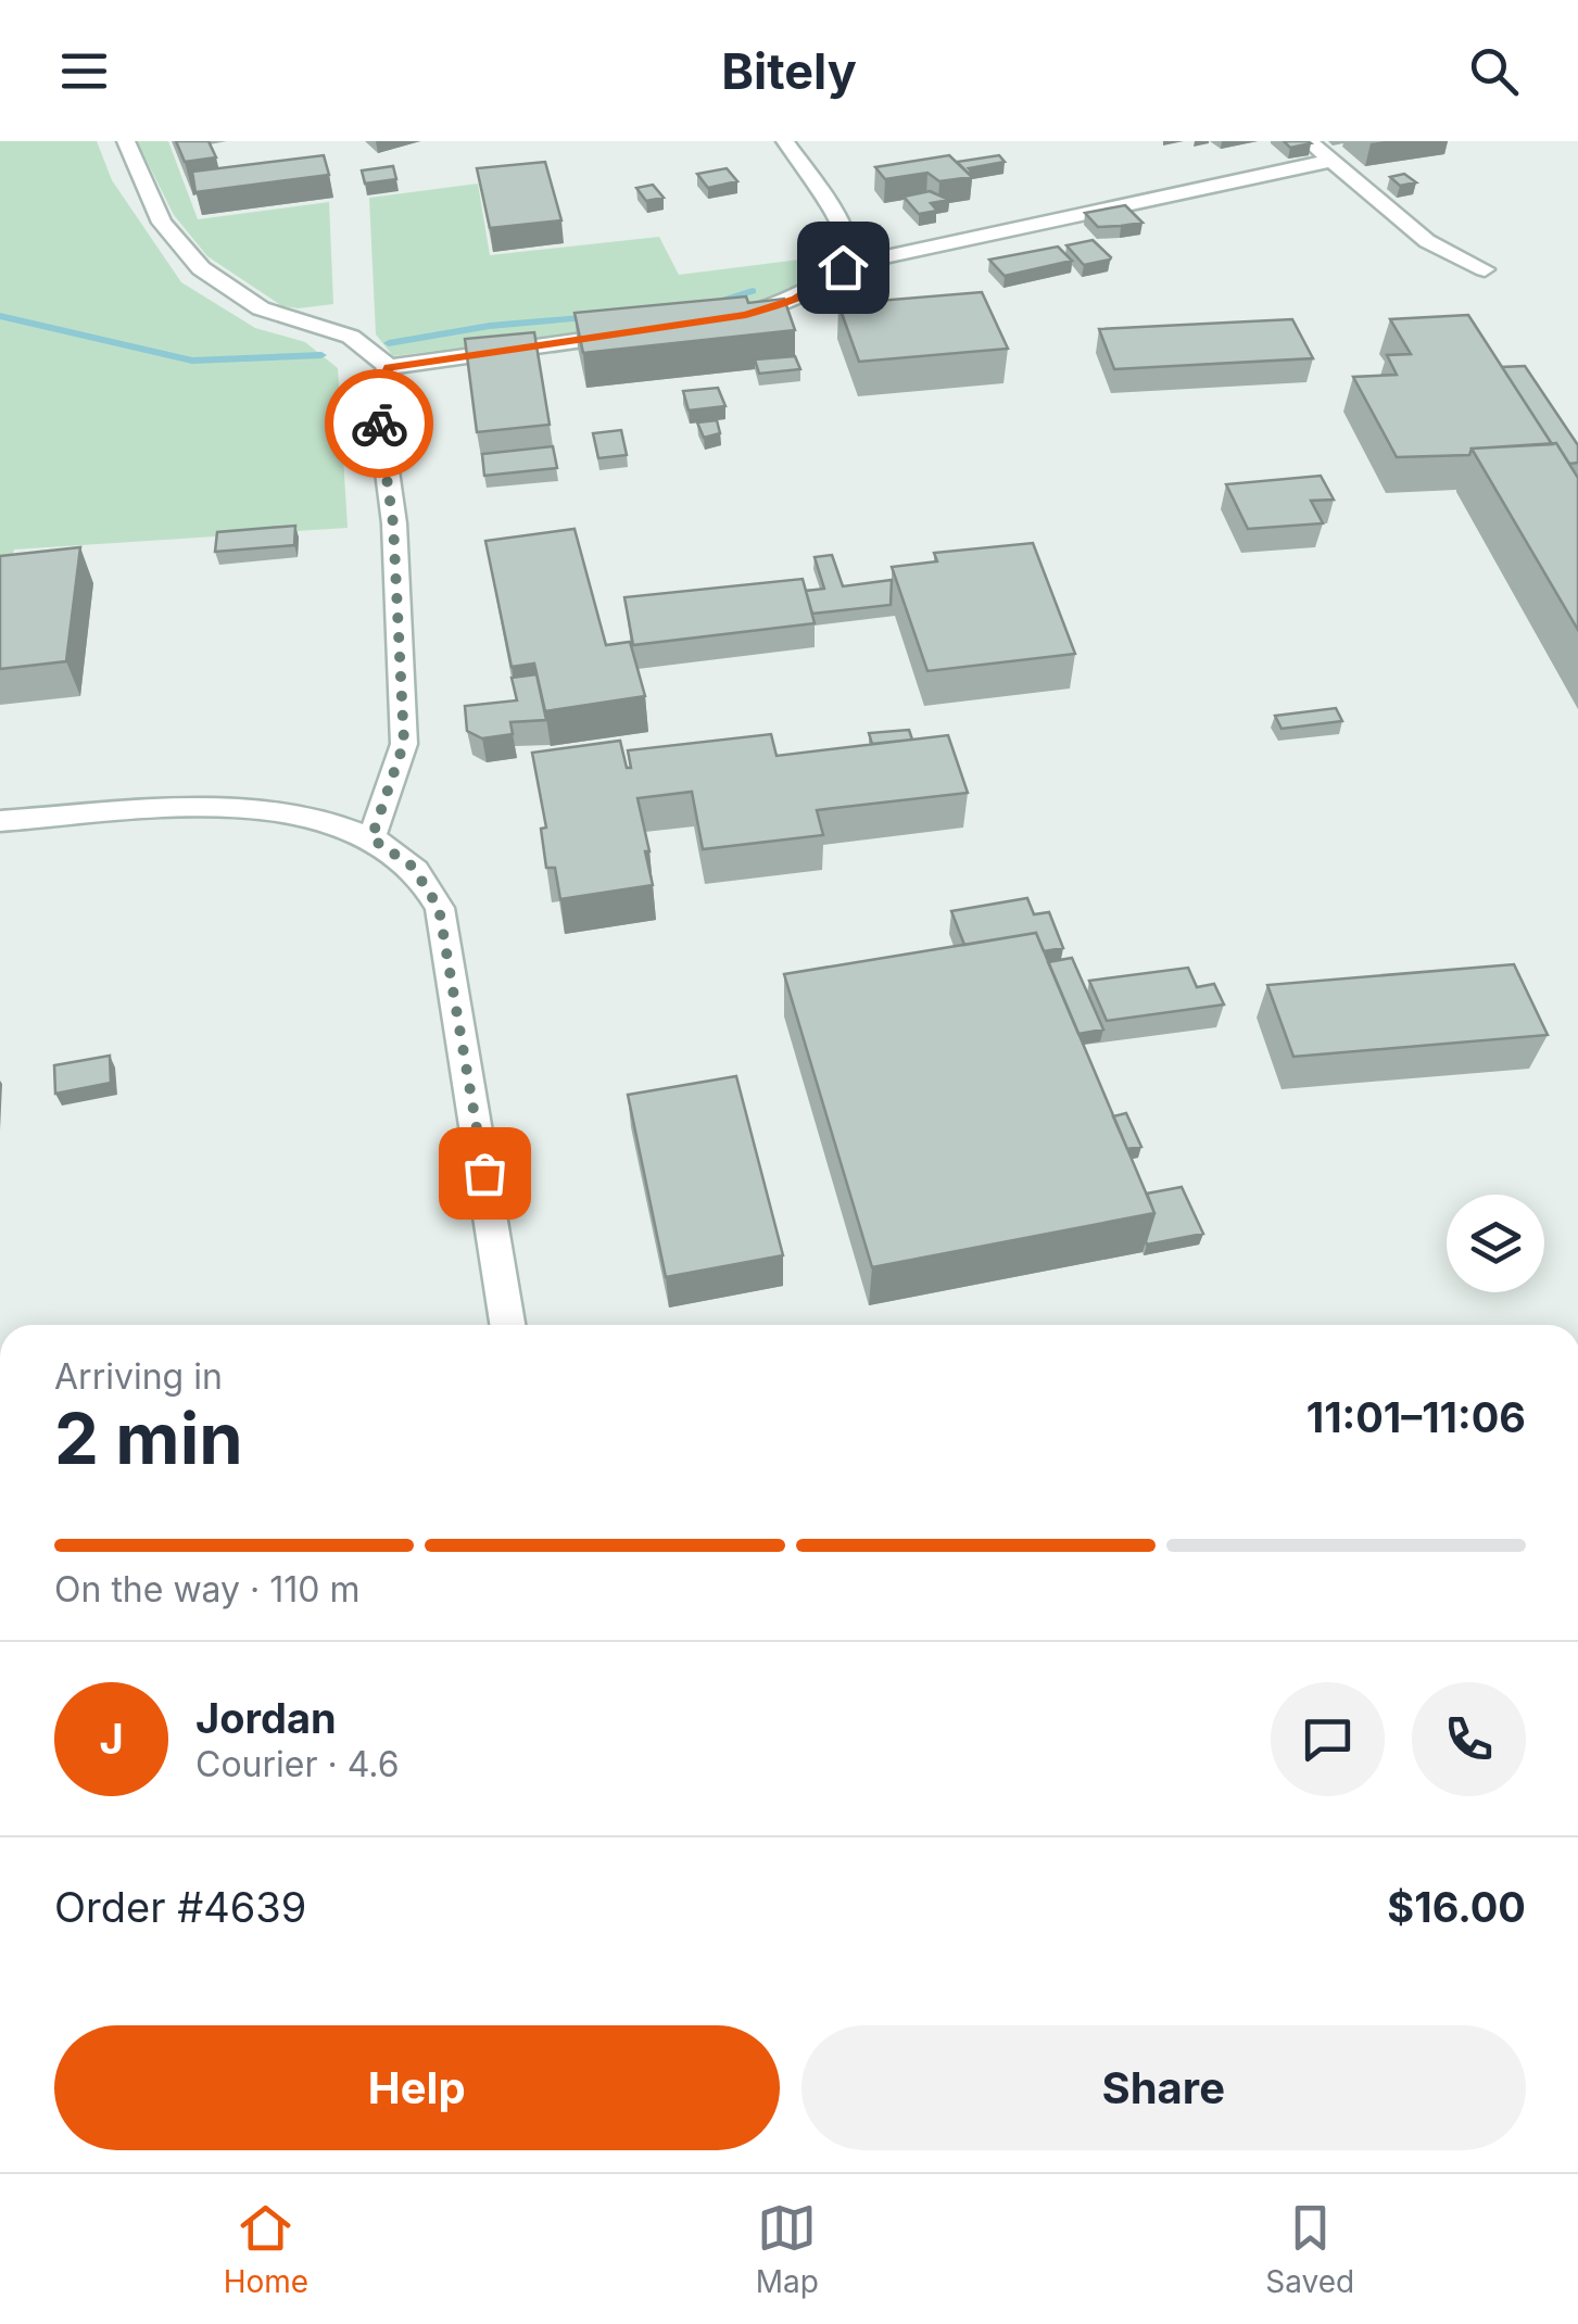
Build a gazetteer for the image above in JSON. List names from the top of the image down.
{
  "page": {
    "header": "Bitely",
    "heading": ["2 min", "Arriving in", "11:01–11:06"],
    "panel": [
      "Jordan",
      "Courier · 4.6",
      "Order #4639",
      "$16.00"
    ],
    "bar": "On the way · 110 m",
    "round": "J",
    "buttons": ["Help", "Share"],
    "tabs": ["Home", "Map", "Saved"]
  }
}
